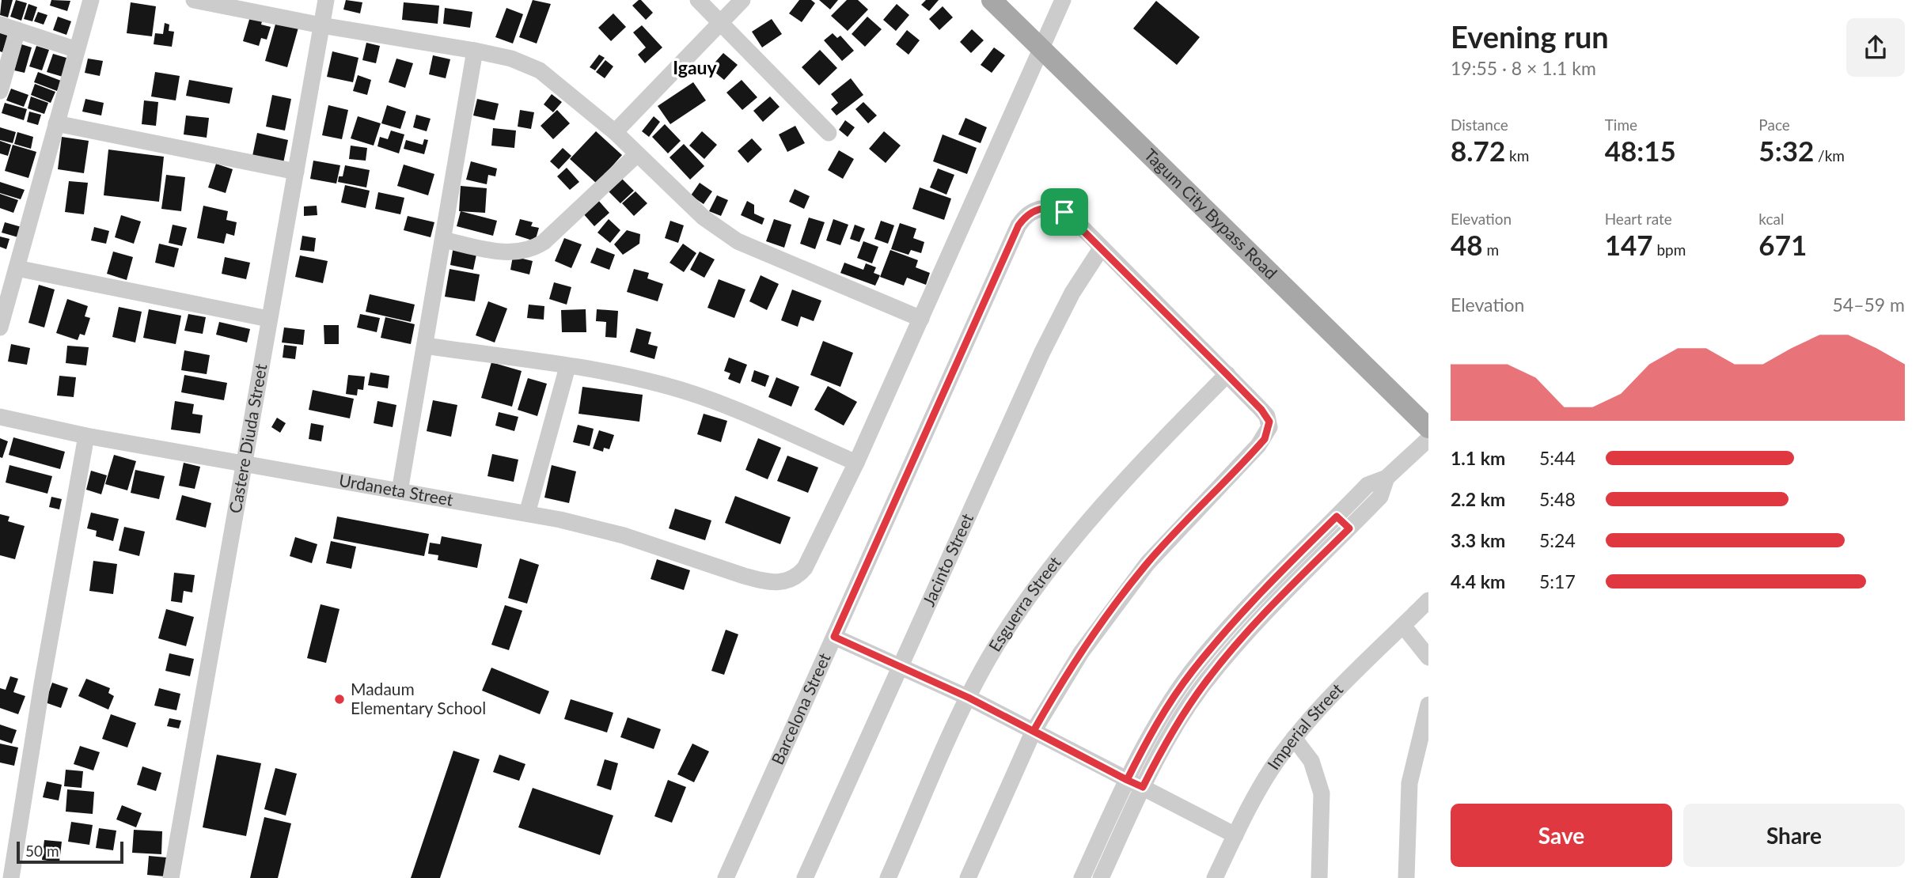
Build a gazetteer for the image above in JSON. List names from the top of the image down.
{
  "streets": {
    "main road": ["Tagum City Bypass Road"],
    "street": [
      "Castere Diuda Street",
      "Urdaneta Street",
      "Jacinto Street",
      "Esguerra Street",
      "Barcelona Street",
      "Imperial Street"
    ]
  },
  "crossings": [
    ["Castere Diuda Street", "Urdaneta Street"],
    ["Jacinto Street", "Barcelona Street"],
    ["Esguerra Street", "Barcelona Street"]
  ],
  "districts": ["Igauy"],
  "places": ["Madaum Elementary School"],
  "scale_bar": "50 m",
  "page": {
    "heading": ["Evening run", "19:55 · 8 × 1.1 km"],
    "stats": [
      ["Distance", "8.72 km"],
      ["Time", "48:15"],
      ["Pace", "5:32 /km"],
      ["Elevation", "48 m"],
      ["Heart rate", "147 bpm"],
      ["kcal", "671"]
    ],
    "chart": ["Elevation", "54–59 m"],
    "list": [
      {
        "name": "1.1 km",
        "note": "5:44"
      },
      {
        "name": "2.2 km",
        "note": "5:48"
      },
      {
        "name": "3.3 km",
        "note": "5:24"
      },
      {
        "name": "4.4 km",
        "note": "5:17"
      }
    ],
    "buttons": ["Save", "Share"],
    "scale": "50 m"
  }
}
